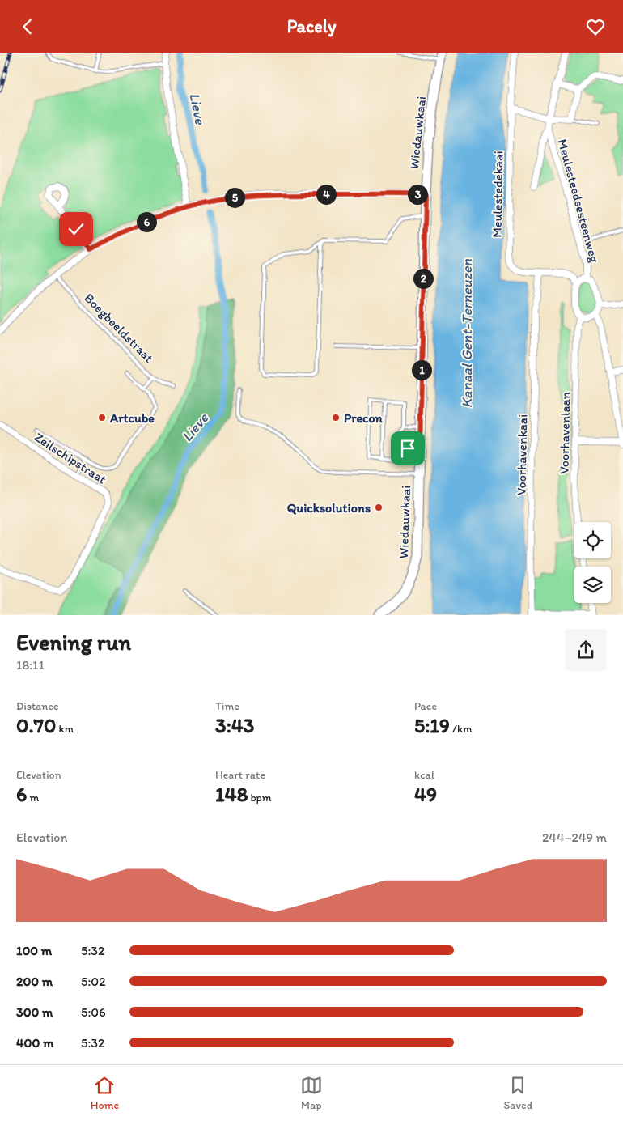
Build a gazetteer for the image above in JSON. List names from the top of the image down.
{
  "streets": {
    "main road": ["Wiedauwkaai"],
    "street": [
      "Meulestedekaai",
      "Meulesteedsesteenweg",
      "Voorhavenlaan",
      "Voorhavenkaai",
      "Zeilschipstraat"
    ],
    "lane": ["Boegbeeldstraat"]
  },
  "crossings": [
    ["Meulestedekaai", "Meulesteedsesteenweg"],
    ["Meulestedekaai", "Voorhavenlaan"],
    ["Meulestedekaai", "Voorhavenkaai"],
    ["Meulesteedsesteenweg", "Voorhavenlaan"]
  ],
  "water": ["Lieve", "Kanaal Gent-Terneuzen"],
  "places": ["Artcube", "Precon", "Quicksolutions"],
  "page": {
    "header": "Pacely",
    "pins": [
      "3",
      "4",
      "5",
      "6",
      "2",
      "1"
    ],
    "heading": ["Evening run", "18:11"],
    "stats": [
      ["Distance", "0.70 km"],
      ["Time", "3:43"],
      ["Pace", "5:19 /km"],
      ["Elevation", "6 m"],
      ["Heart rate", "148 bpm"],
      ["kcal", "49"]
    ],
    "chart": ["Elevation", "244–249 m"],
    "list": [
      {
        "name": "100 m",
        "note": "5:32"
      },
      {
        "name": "200 m",
        "note": "5:02"
      },
      {
        "name": "300 m",
        "note": "5:06"
      },
      {
        "name": "400 m",
        "note": "5:32"
      }
    ],
    "tabs": ["Home", "Map", "Saved"]
  }
}
